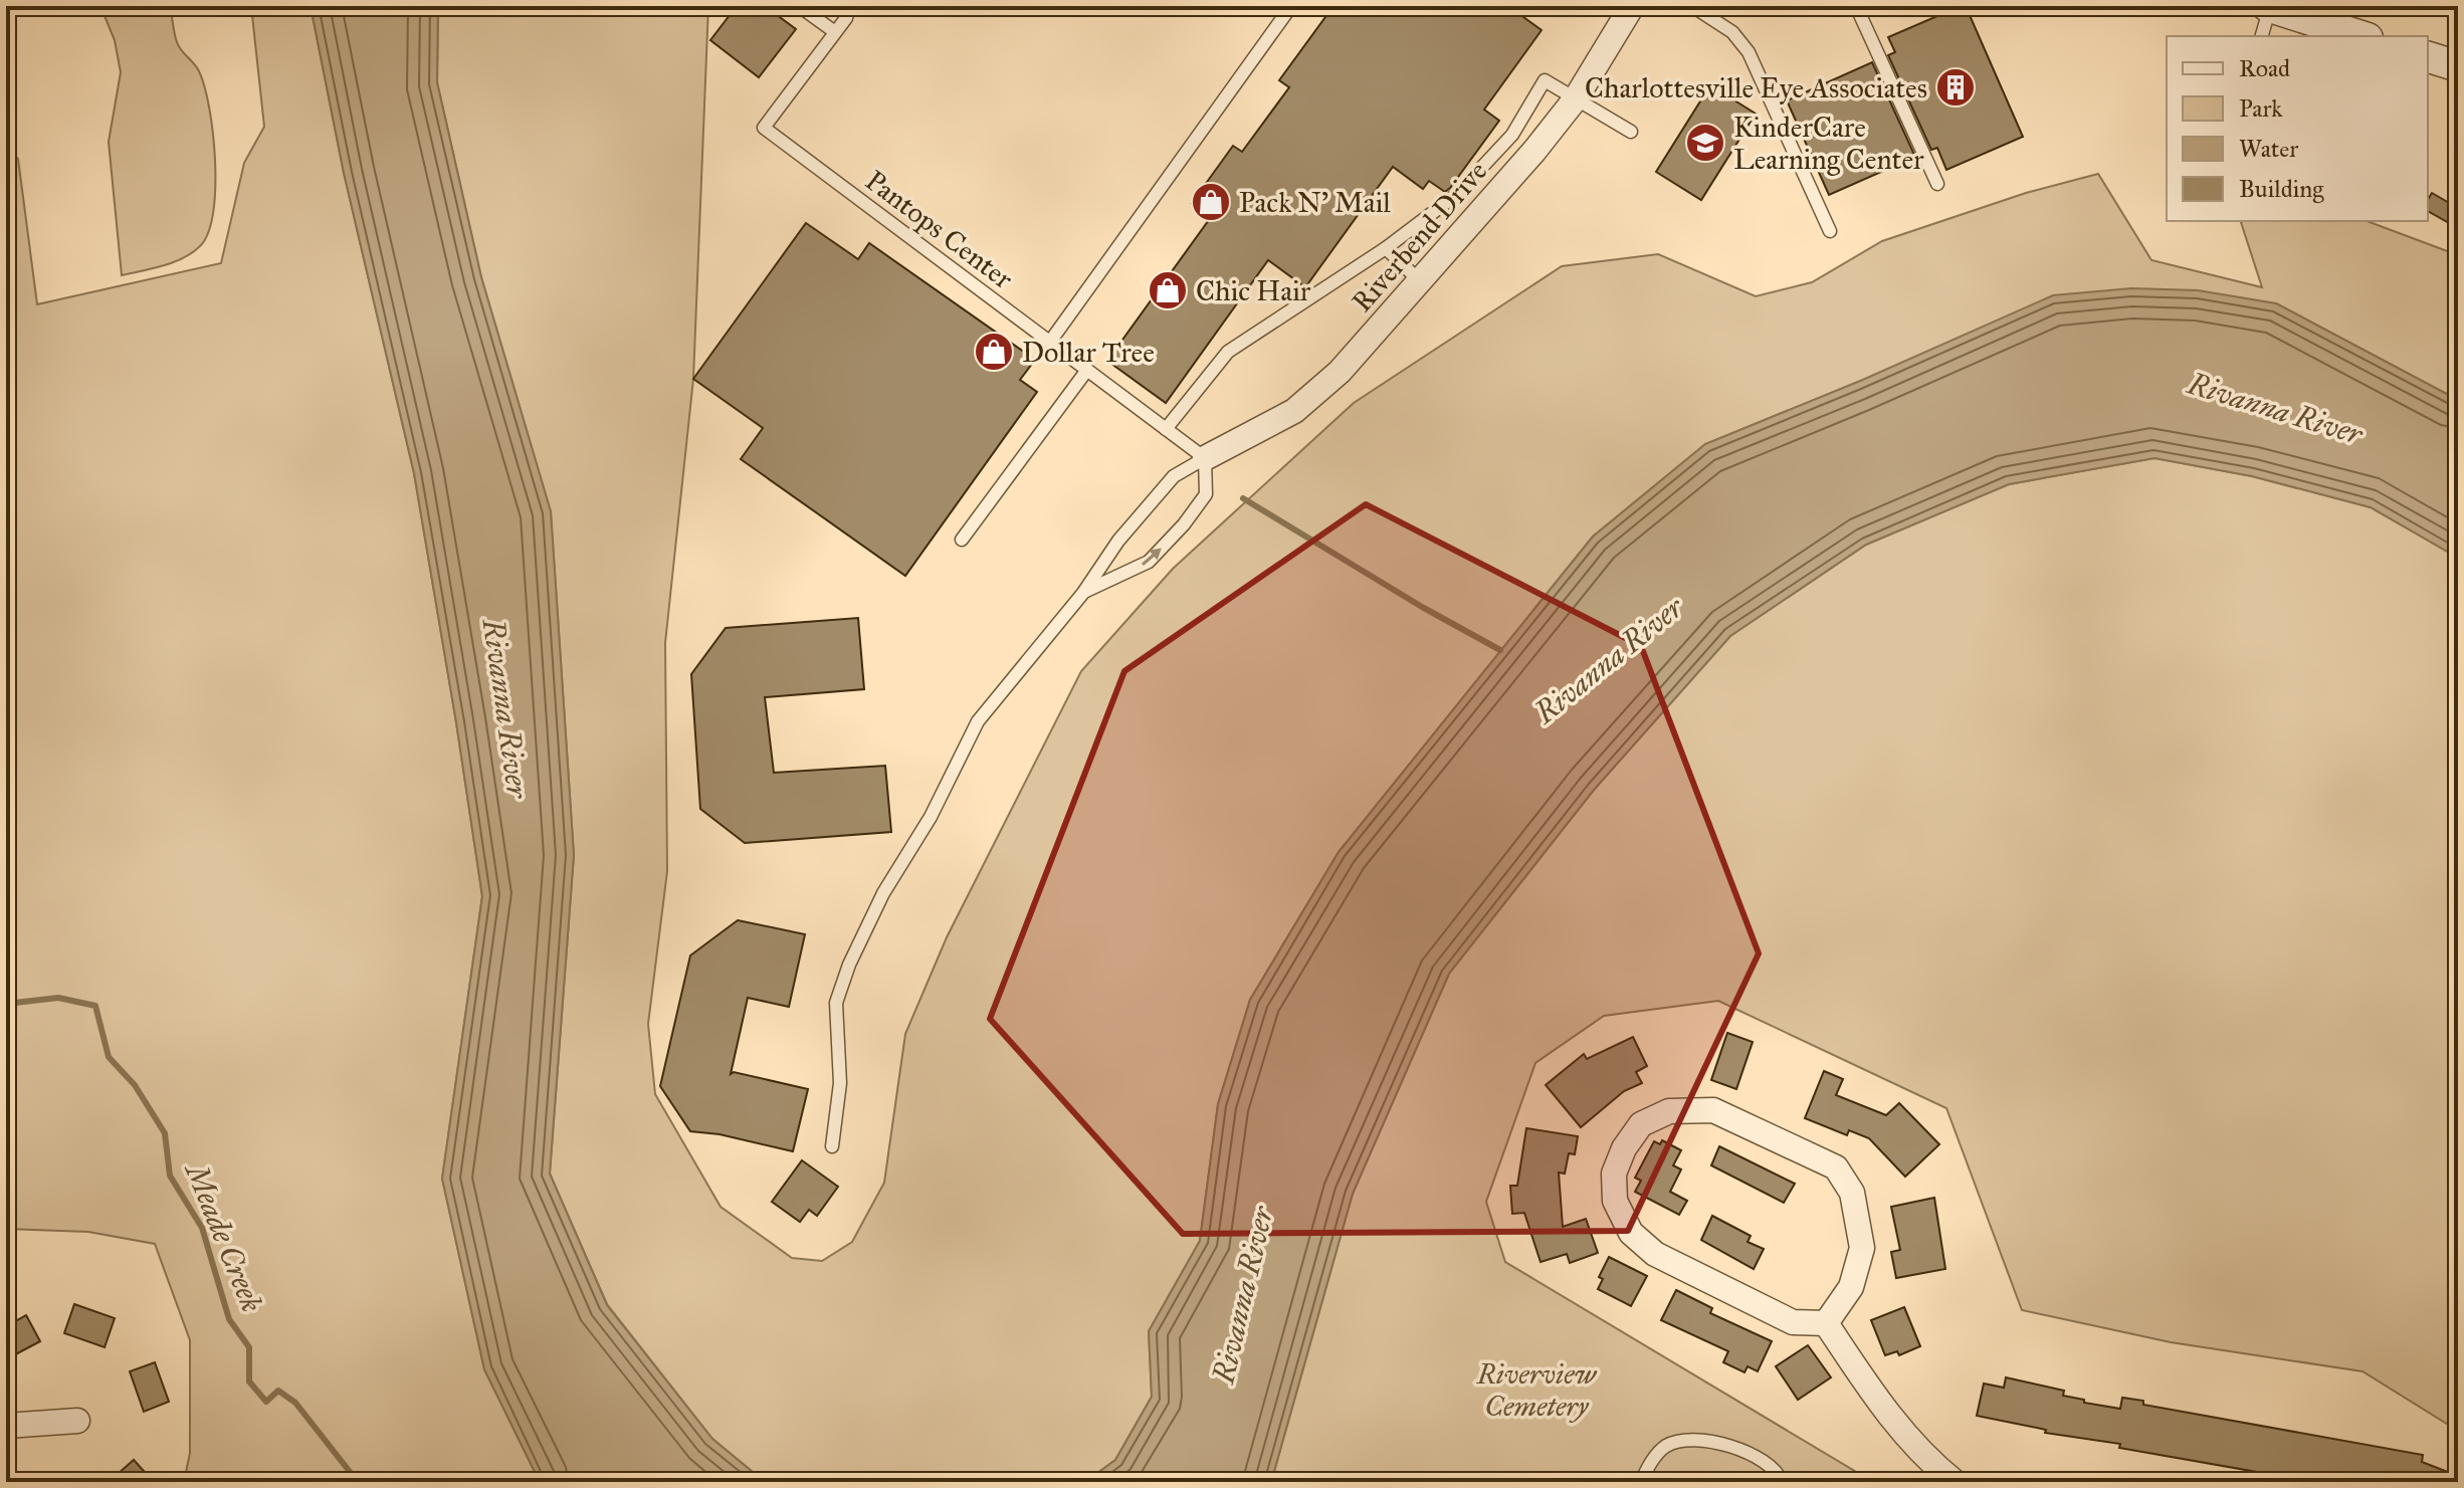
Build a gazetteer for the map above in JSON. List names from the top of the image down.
{
  "streets": {
    "street": ["Riverbend Drive"],
    "lane": ["Pantops Center"]
  },
  "crossings": [
    ["Pantops Center", "Riverbend Drive"]
  ],
  "water": ["Rivanna River", "Meade Creek"],
  "parks": ["Riverview Cemetery"],
  "places": {
    "building": ["Charlottesville Eye Associates"],
    "school or university": ["KinderCare Learning Center"],
    "shop": ["Pack N’ Mail", "Chic Hair", "Dollar Tree"]
  },
  "legend": [
    "Road",
    "Park",
    "Water",
    "Building"
  ]
}
